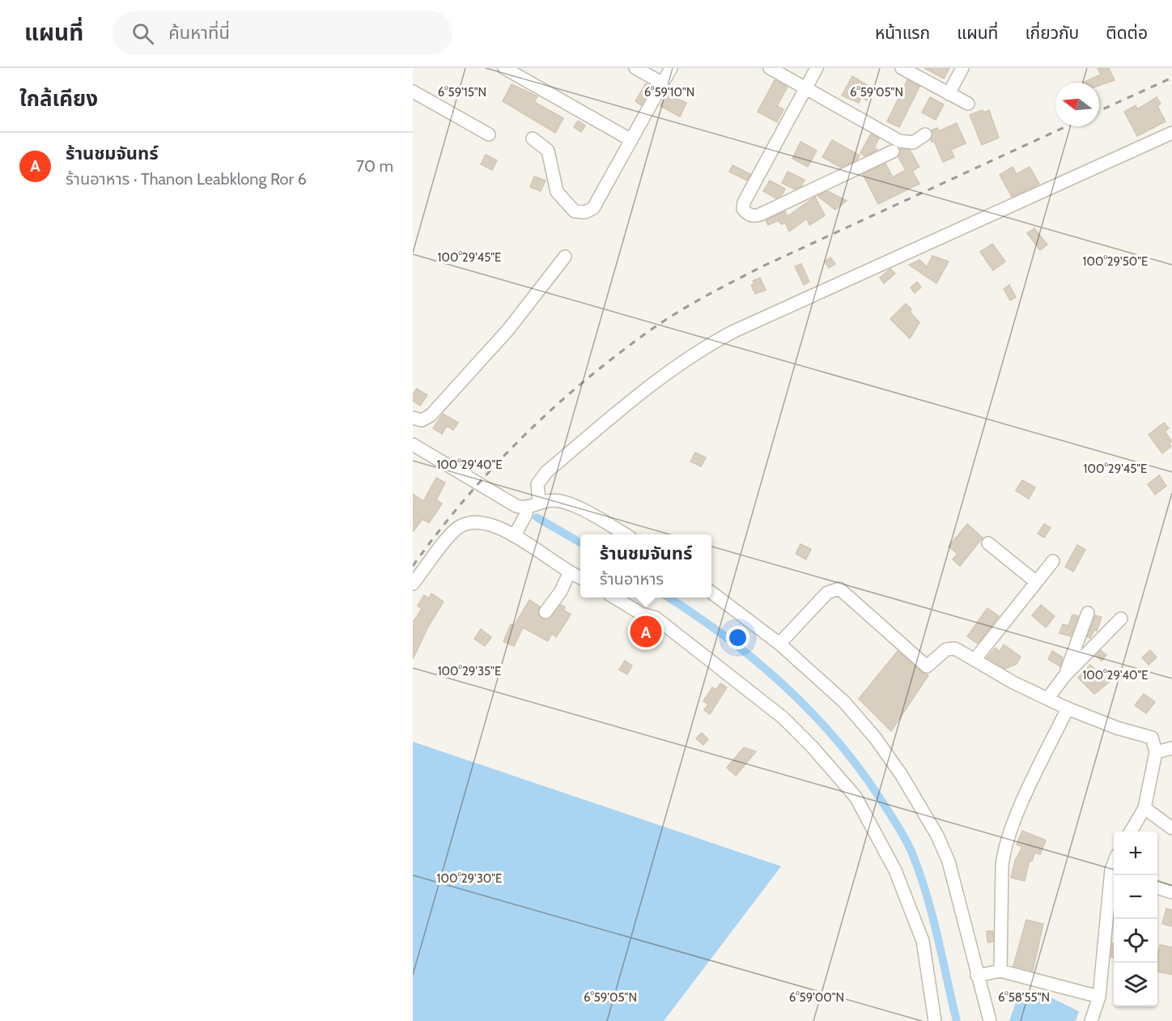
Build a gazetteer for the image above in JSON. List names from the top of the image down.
{
  "north": "left",
  "page": {
    "header": "แผนที่",
    "search": "ค้นหาที่นี่",
    "nav": [
      "หน้าแรก",
      "แผนที่",
      "เกี่ยวกับ",
      "ติดต่อ"
    ],
    "heading": "ใกล้เคียง",
    "list": [
      {
        "mark": "A",
        "name": "ร้านชมจันทร์",
        "note": "ร้านอาหาร · Thanon Leabklong Ror 6",
        "value": "70 m"
      }
    ],
    "popup": ["ร้านชมจันทร์", "ร้านอาหาร"],
    "pins": "A",
    "map_buttons": ["+", "−"]
  },
  "coordinates": [
    "6°59'15\"N",
    "6°59'10\"N",
    "6°59'05\"N",
    "100°29'45\"E",
    "100°29'50\"E",
    "100°29'40\"E",
    "100°29'35\"E",
    "100°29'30\"E",
    "6°59'00\"N",
    "6°58'55\"N"
  ]
}
